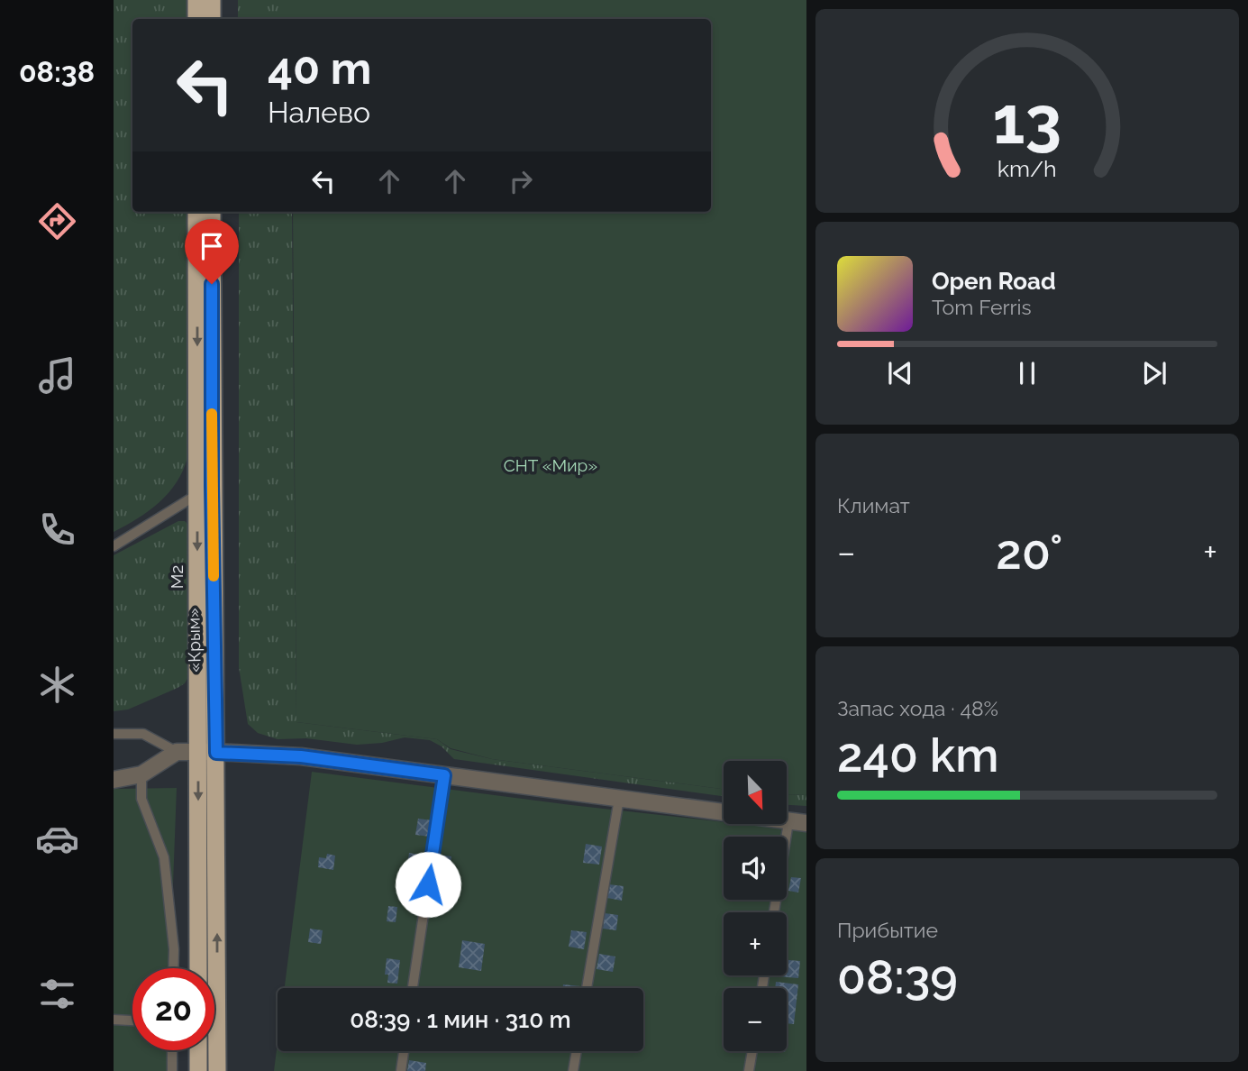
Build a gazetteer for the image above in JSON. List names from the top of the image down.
{
  "streets": {
    "highway": ["М2", "«Крым»"]
  },
  "one_way": ["М2", "«Крым»"],
  "parks": ["СНТ «Мир»"],
  "north": "bottom right",
  "page": {
    "tabs": "08:38",
    "turn": ["40 m", "Налево"],
    "song": ["Open Road", "Tom Ferris"],
    "tile": [
      "Климат",
      ["Запас хода · 48%", "240 km"],
      ["Прибытие", "08:39"]
    ],
    "heat": ["−", "20°", "+"],
    "map_buttons": ["+", "−"],
    "limit": "20",
    "trip": "08:39 · 1 мин · 310 m",
    "gauge": ["13", "km/h"]
  }
}
